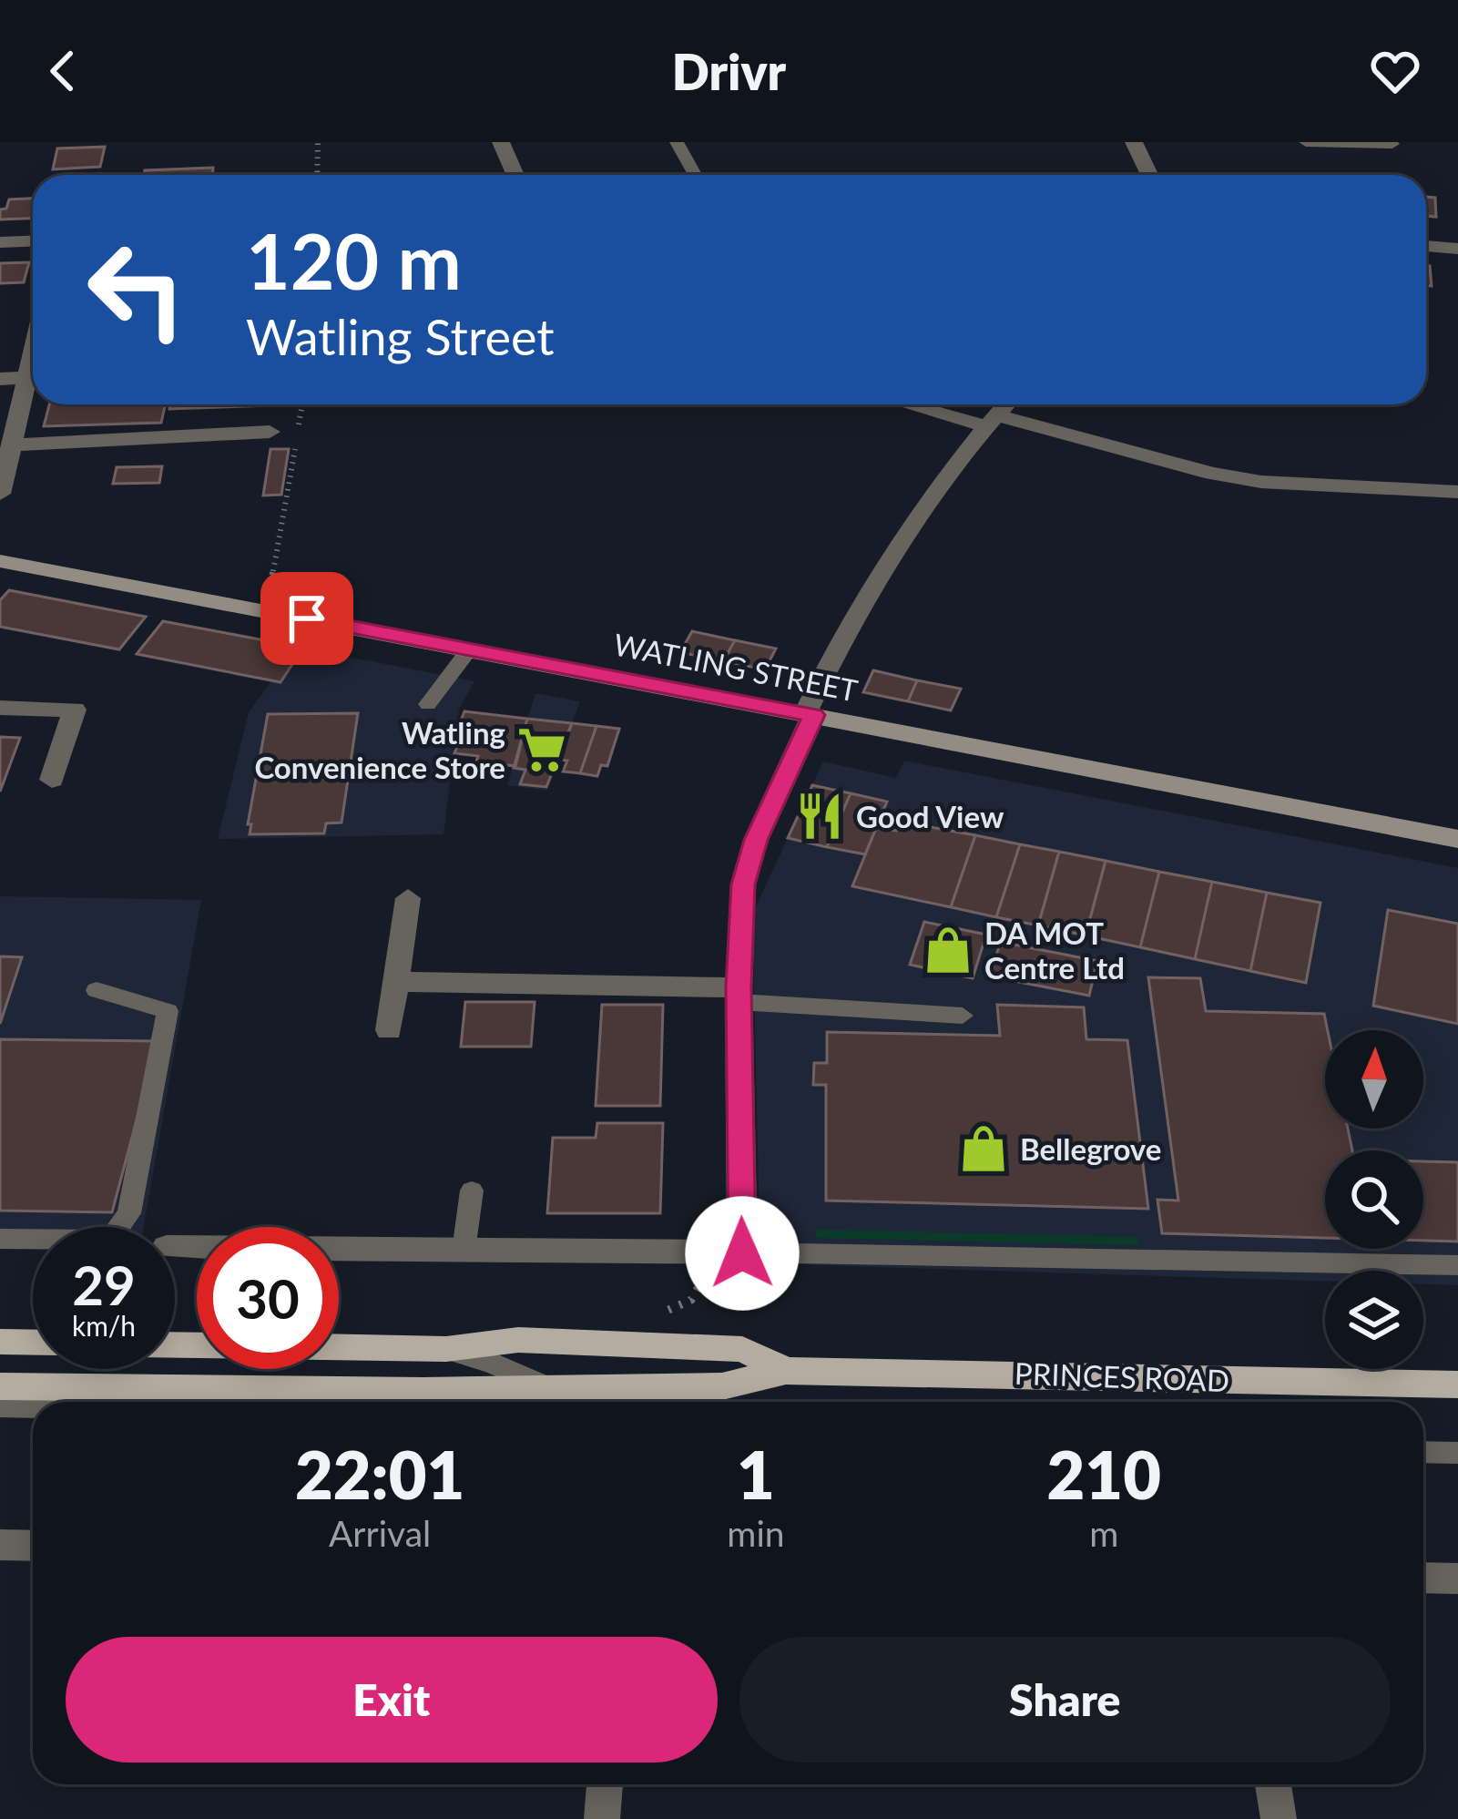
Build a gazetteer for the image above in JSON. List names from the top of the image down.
{
  "streets": {
    "main road": ["WATLING STREET", "PRINCES ROAD"]
  },
  "places": {
    "supermarket": ["Watling Convenience Store"],
    "restaurant": ["Good View"],
    "shop": ["DA MOT Centre Ltd", "Bellegrove"]
  },
  "north": "top",
  "page": {
    "header": "Drivr",
    "turn": ["120 m", "Watling Street"],
    "speed": "29 km/h",
    "limit": "30",
    "eta": [
      "22:01",
      "Arrival",
      "1",
      "min",
      "210",
      "m"
    ],
    "buttons": ["Exit", "Share"]
  }
}
